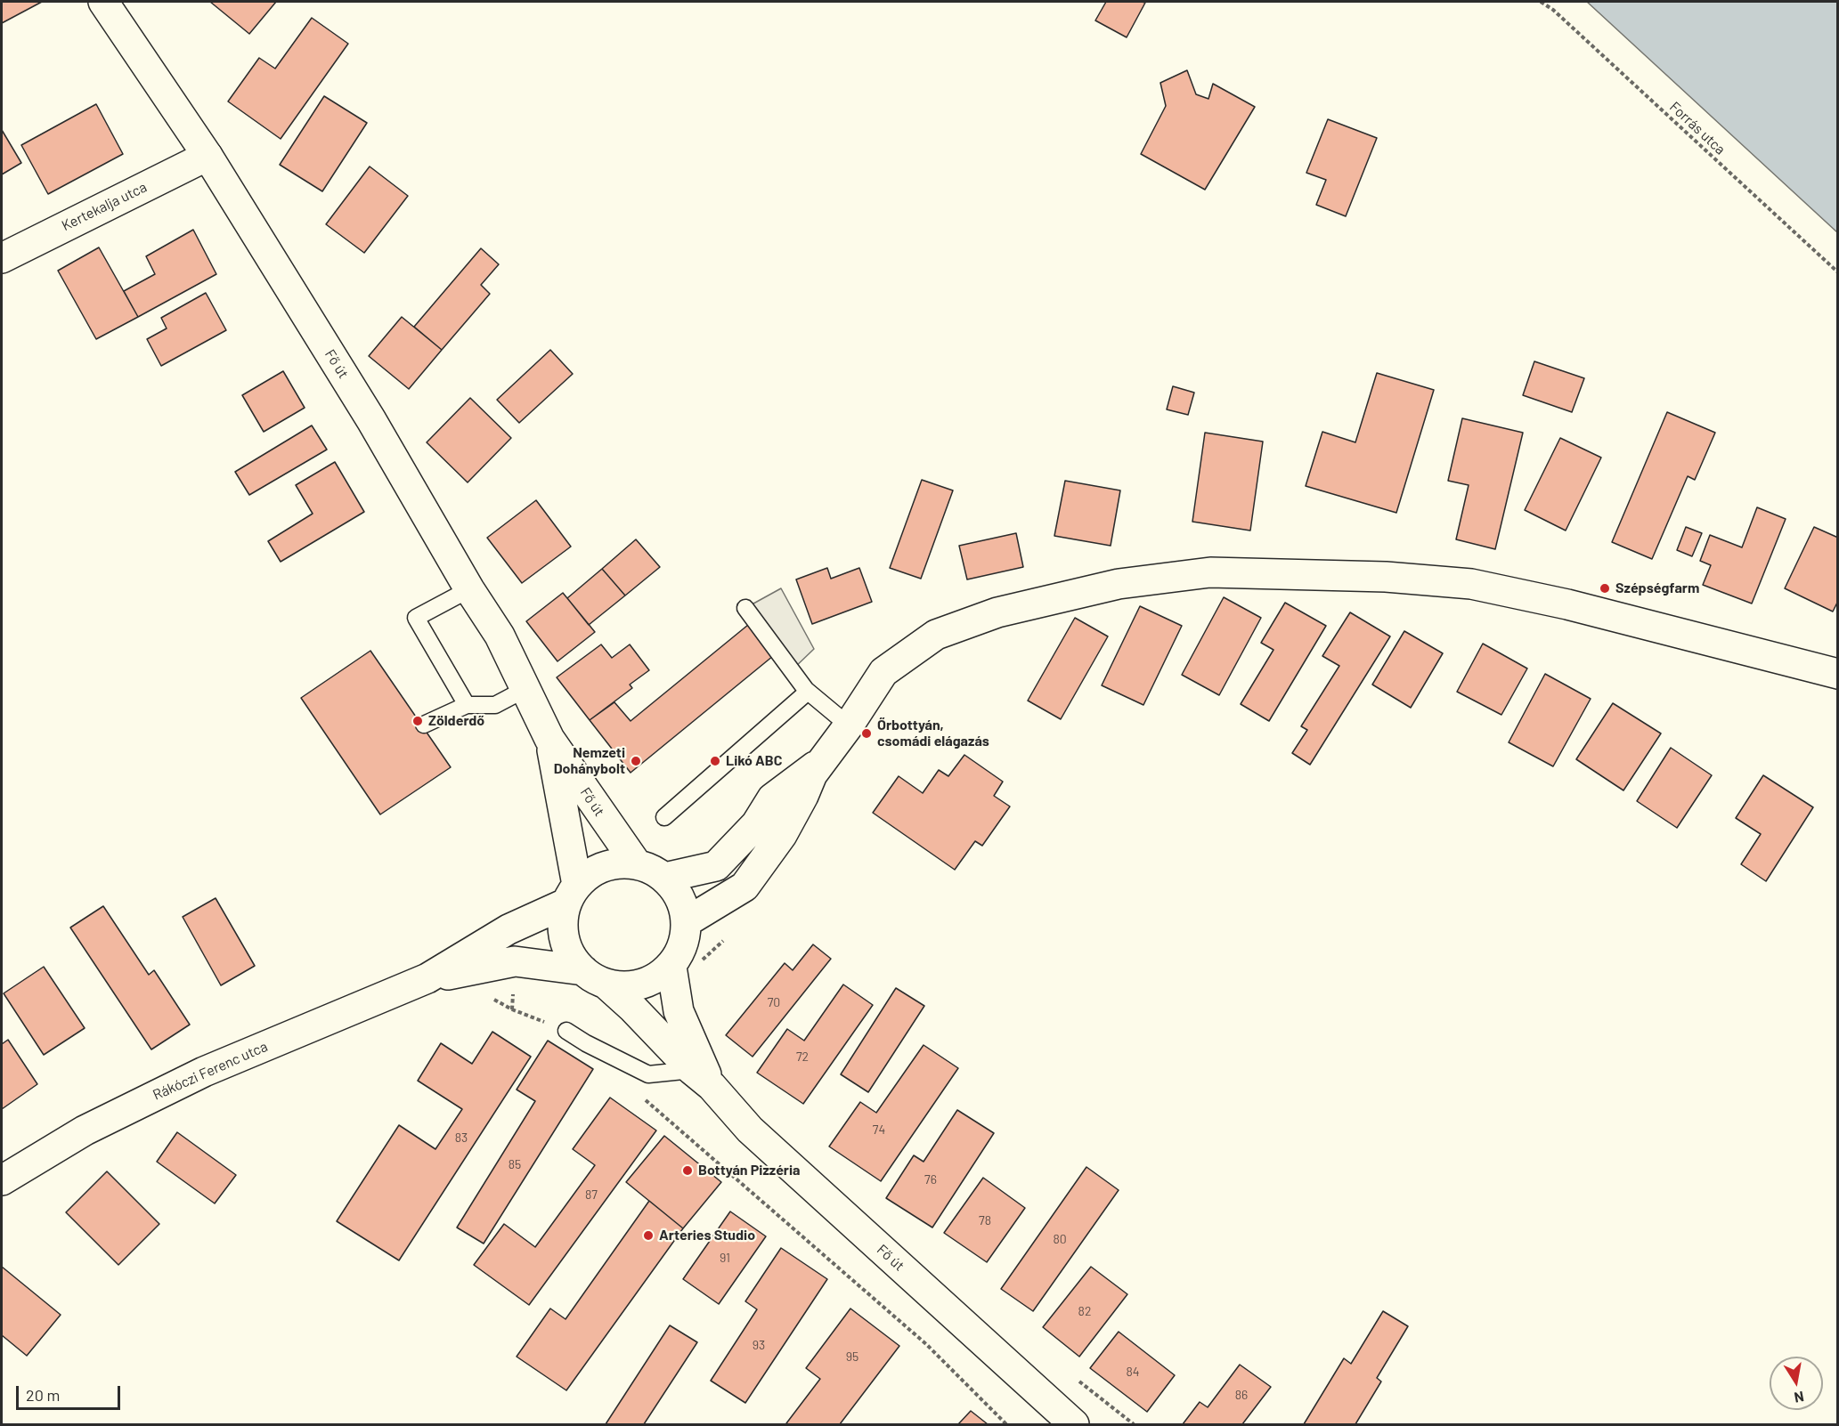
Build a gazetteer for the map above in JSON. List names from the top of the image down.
{
  "streets": {
    "main road": ["Kertekalja utca", "Fő út", "Rákóczi Ferenc utca"],
    "path": ["Forrás utca"]
  },
  "crossings": [
    ["Kertekalja utca", "Fő út"],
    ["Fő út", "Rákóczi Ferenc utca"]
  ],
  "places": [
    "Szépségfarm",
    "Zölderdő",
    "Őrbottyán, csomádi elágazás",
    "Nemzeti Dohánybolt",
    "Likó ABC",
    "Bottyán Pizzéria",
    "Arteries Studio"
  ],
  "house_numbers": [
    "70",
    "72",
    "74",
    "83",
    "85",
    "76",
    "87",
    "78",
    "80",
    "91",
    "82",
    "93",
    "95",
    "84",
    "86"
  ],
  "scale_bar": "20 m",
  "north": "bottom"
}
